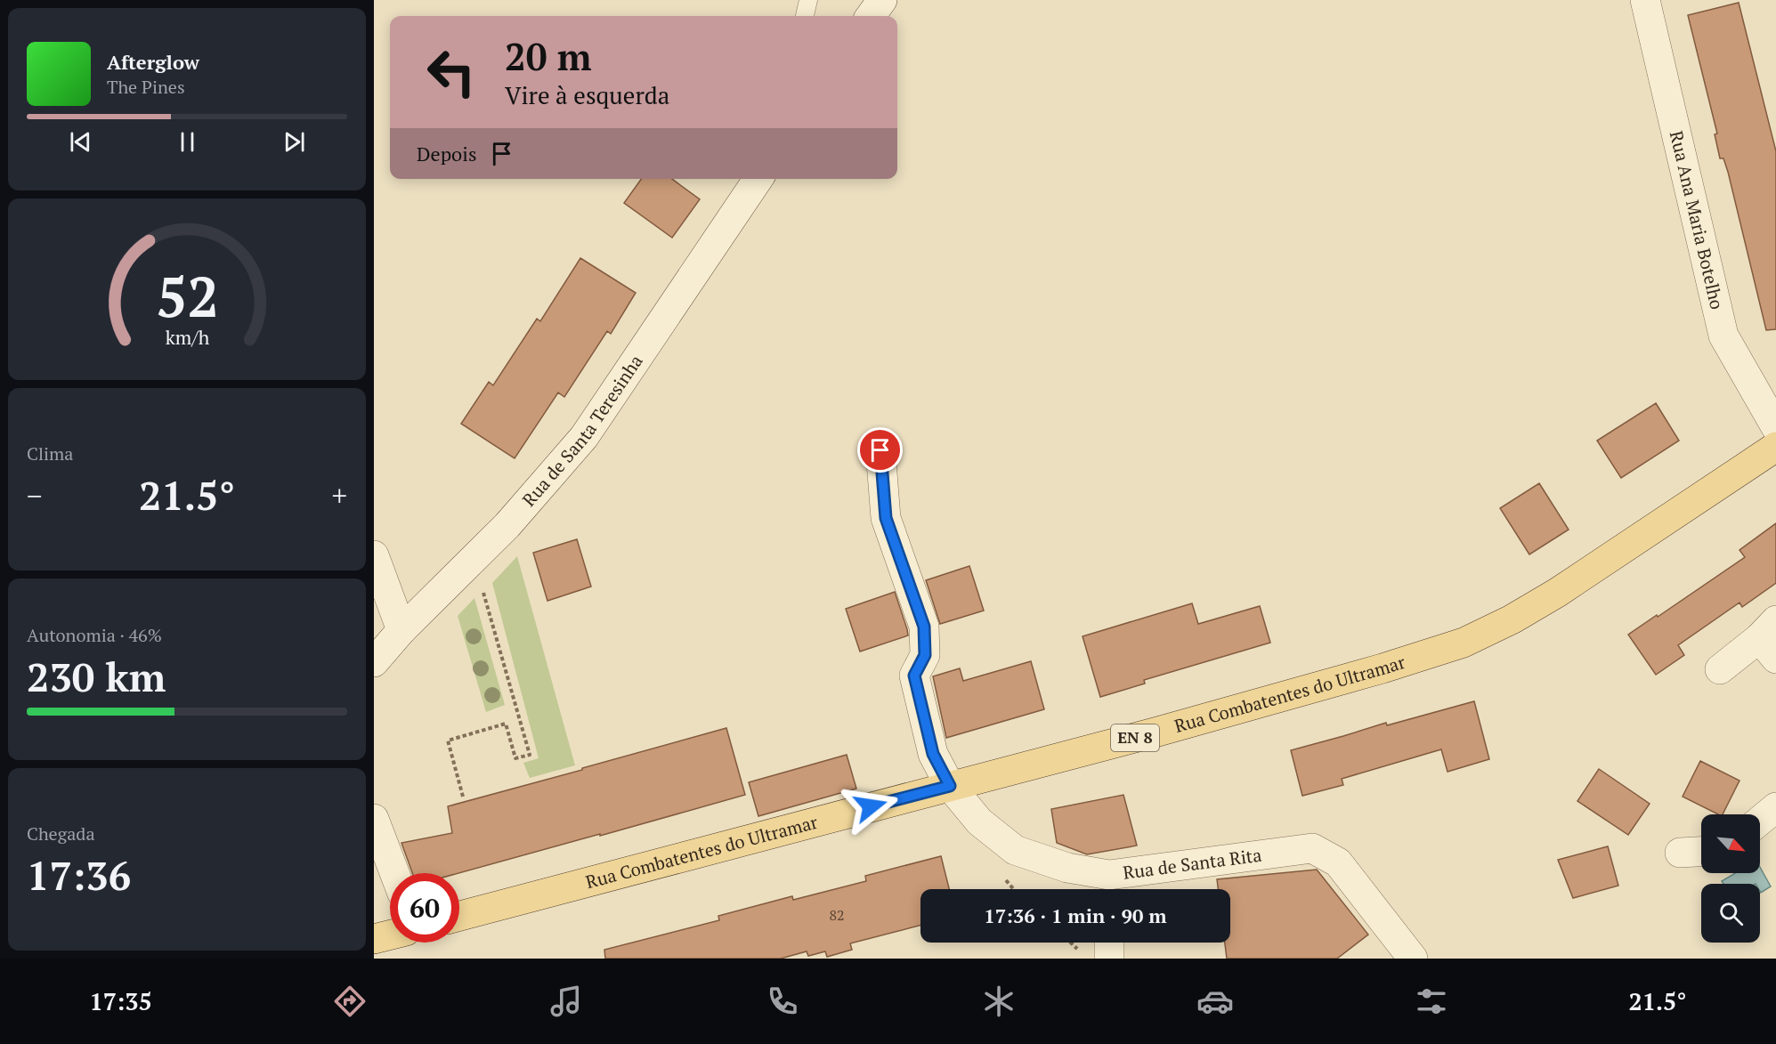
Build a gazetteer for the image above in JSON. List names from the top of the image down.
{
  "streets": {
    "main road": ["Rua Combatentes do Ultramar", "EN 8"],
    "street": ["Rua Ana Maria Botelho", "Rua de Santa Teresinha", "Rua de Santa Rita"]
  },
  "crossings": [
    ["Rua Ana Maria Botelho", "Rua Combatentes do Ultramar"],
    ["Rua Combatentes do Ultramar", "Rua de Santa Rita"]
  ],
  "house_numbers": ["82"],
  "north": "bottom right",
  "page": {
    "turn": ["20 m", "Vire à esquerda"],
    "song": ["Afterglow", "The Pines"],
    "then": "Depois",
    "tile": [
      "Clima",
      ["Autonomia · 46%", "230 km"],
      ["Chegada", "17:36"]
    ],
    "heat": ["−", "21.5°", "+"],
    "limit": "60",
    "trip": "17:36 · 1 min · 90 m",
    "tabs": ["17:35", "21.5°"],
    "gauge": ["52", "km/h"]
  }
}
